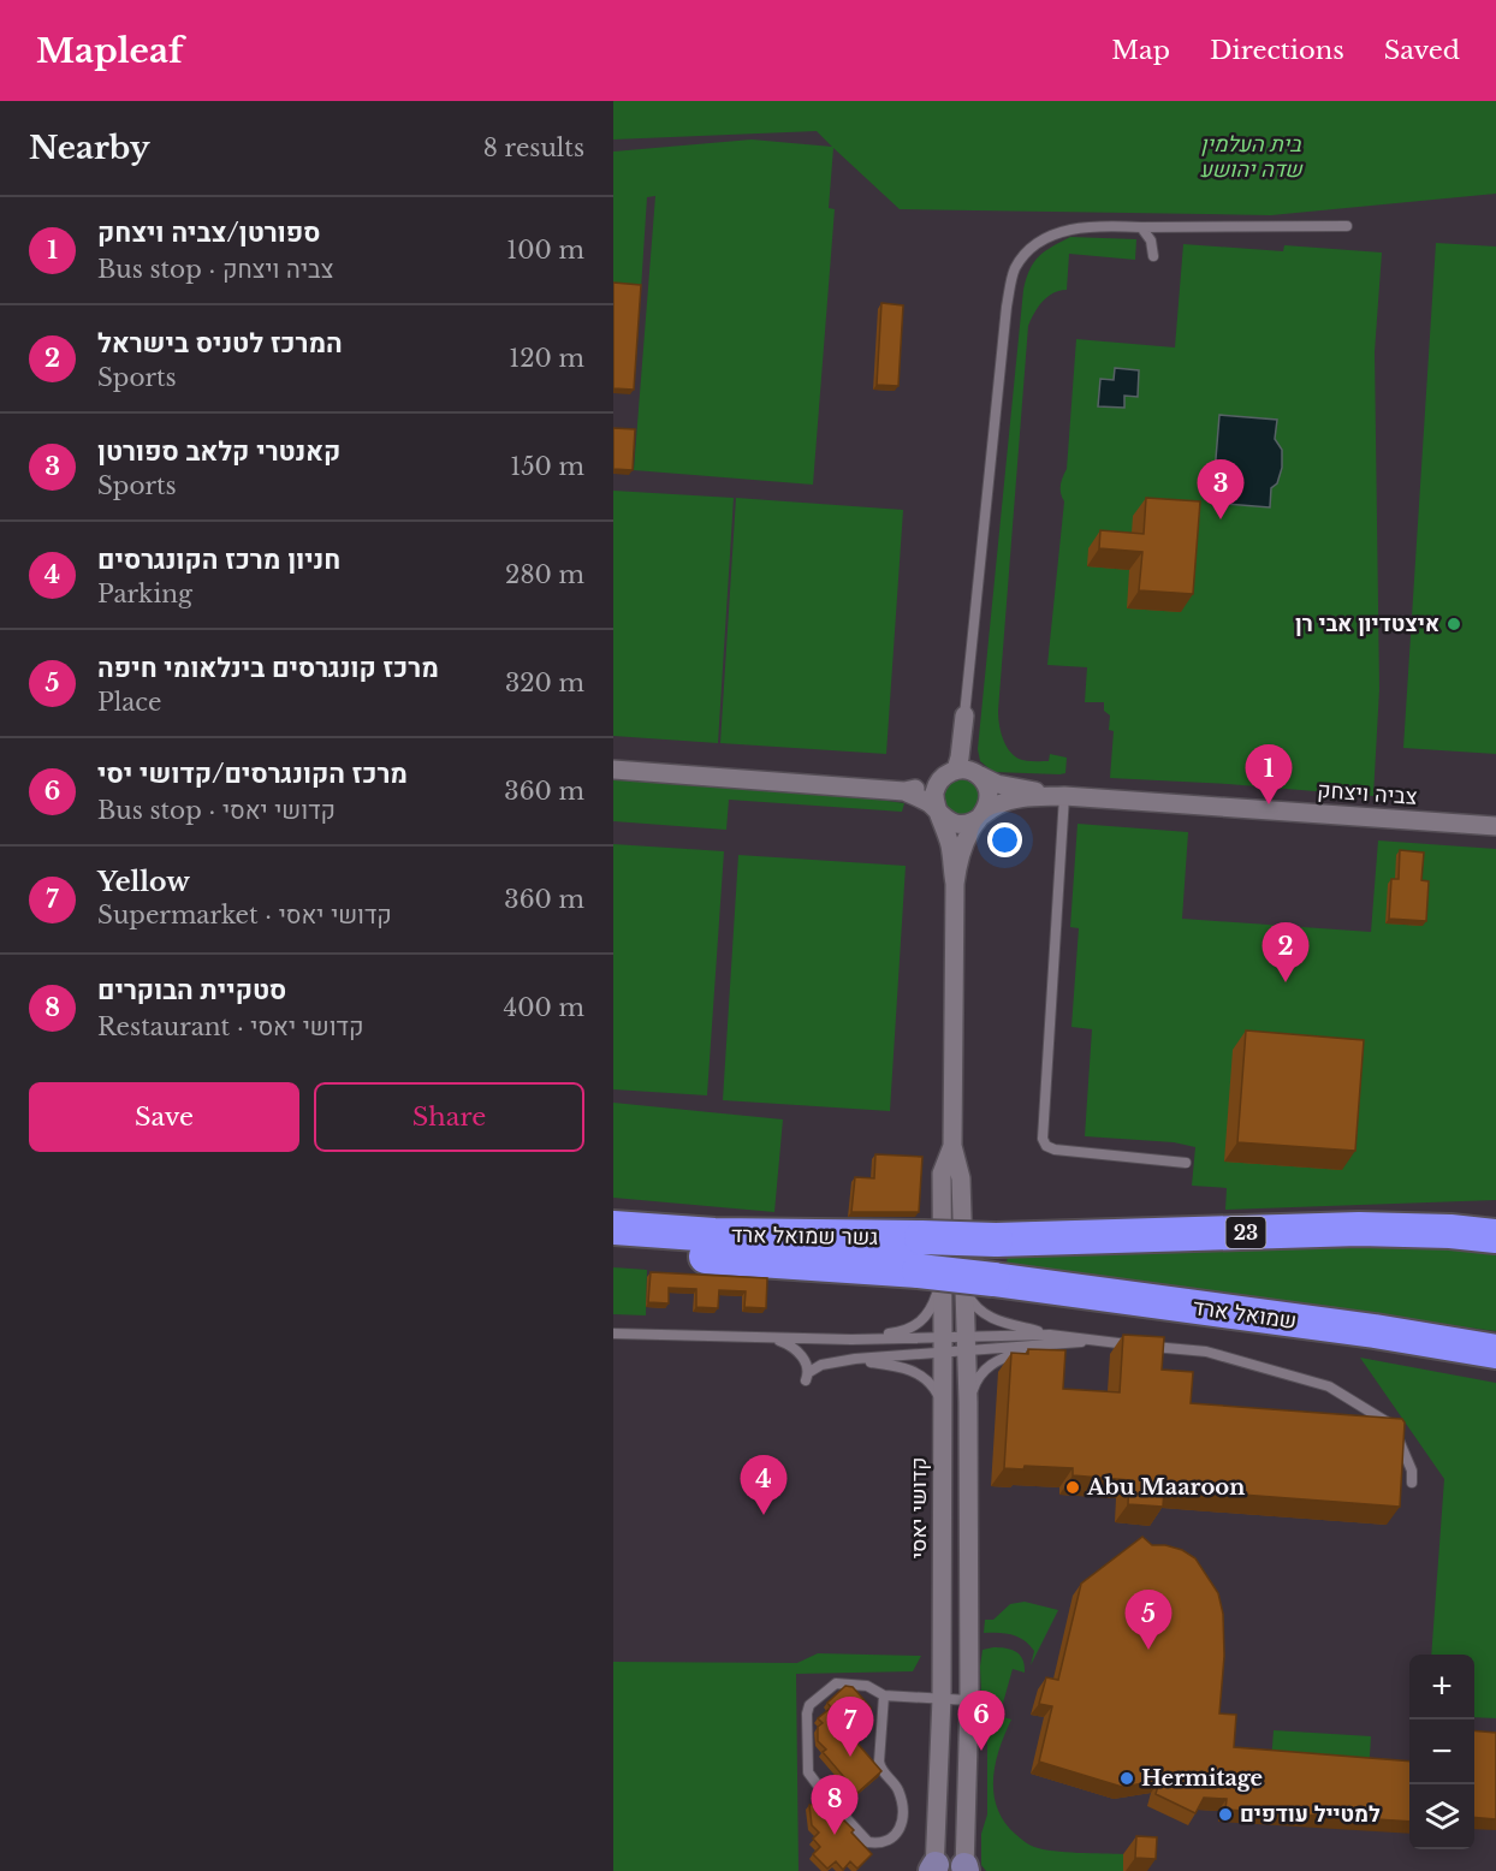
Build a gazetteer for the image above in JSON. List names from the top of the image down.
{
  "streets": {
    "highway": ["23", "גשר שמואל ארד", "שמואל ארד"],
    "street": ["צביה ויצחק", "קדושי יאסי"]
  },
  "crossings": [
    ["צביה ויצחק", "קדושי יאסי"],
    ["גשר שמואל ארד", "שמואל ארד"],
    ["גשר שמואל ארד", "קדושי יאסי"],
    ["שמואל ארד", "קדושי יאסי"]
  ],
  "parks": ["בית העלמין שדה יהושע"],
  "places": [
    "איצטדיון אבי רן",
    "Abu Maaroon",
    "Hermitage",
    "למטייל עודפים"
  ],
  "page": {
    "header": "Mapleaf",
    "nav": ["Map", "Directions", "Saved"],
    "heading": ["Nearby", "8 results"],
    "list": [
      {
        "mark": "1",
        "name": "ספורטן/צביה ויצחק",
        "note": "Bus stop · צביה ויצחק",
        "value": "100 m"
      },
      {
        "mark": "2",
        "name": "המרכז לטניס בישראל",
        "note": "Sports",
        "value": "120 m"
      },
      {
        "mark": "3",
        "name": "קאנטרי קלאב ספורטן",
        "note": "Sports",
        "value": "150 m"
      },
      {
        "mark": "4",
        "name": "חניון מרכז הקונגרסים",
        "note": "Parking",
        "value": "280 m"
      },
      {
        "mark": "5",
        "name": "מרכז קונגרסים בינלאומי חיפה",
        "note": "Place",
        "value": "320 m"
      },
      {
        "mark": "6",
        "name": "מרכז הקונגרסים/קדושי יסי",
        "note": "Bus stop · קדושי יאסי",
        "value": "360 m"
      },
      {
        "mark": "7",
        "name": "Yellow",
        "note": "Supermarket · קדושי יאסי",
        "value": "360 m"
      },
      {
        "mark": "8",
        "name": "סטקיית הבוקרים",
        "note": "Restaurant · קדושי יאסי",
        "value": "400 m"
      }
    ],
    "pins": [
      "3",
      "1",
      "2",
      "4",
      "5",
      "6",
      "7",
      "8"
    ],
    "buttons": ["Save", "Share"],
    "map_buttons": ["+", "−"]
  }
}
